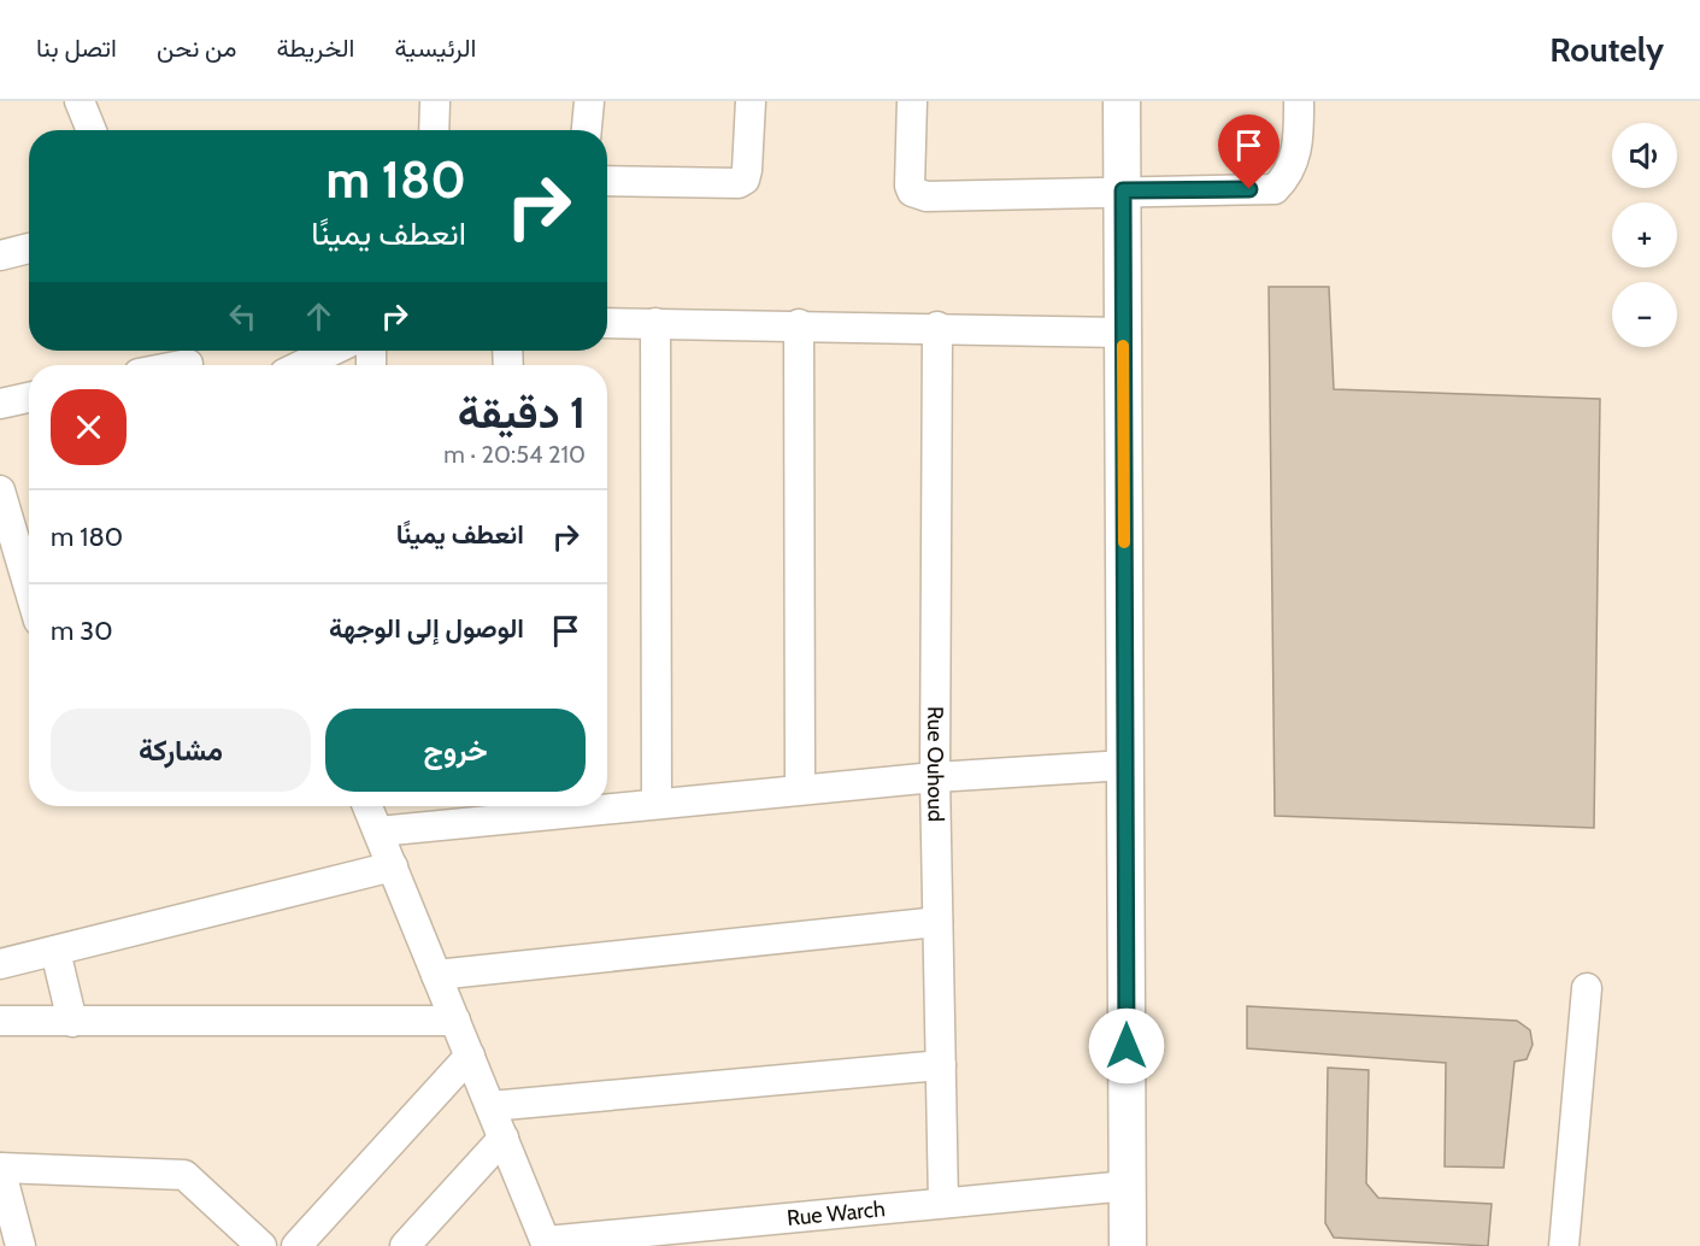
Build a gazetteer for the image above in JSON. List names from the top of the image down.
{
  "streets": {
    "street": ["Rue Ouhoud", "Rue Warch"]
  },
  "crossings": [
    ["Rue Ouhoud", "Rue Warch"]
  ],
  "page": {
    "header": "Routely",
    "nav": [
      "الرئيسية",
      "الخريطة",
      "من نحن",
      "اتصل بنا"
    ],
    "map_buttons": ["+", "−"],
    "turn": ["180 m", "انعطف يمينًا"],
    "heading": ["1 دقيقة", "210 m · 20:54"],
    "list": [
      {
        "name": "انعطف يمينًا",
        "value": "180 m"
      },
      {
        "name": "الوصول إلى الوجهة",
        "value": "30 m"
      }
    ],
    "buttons": ["خروج", "مشاركة"]
  }
}
